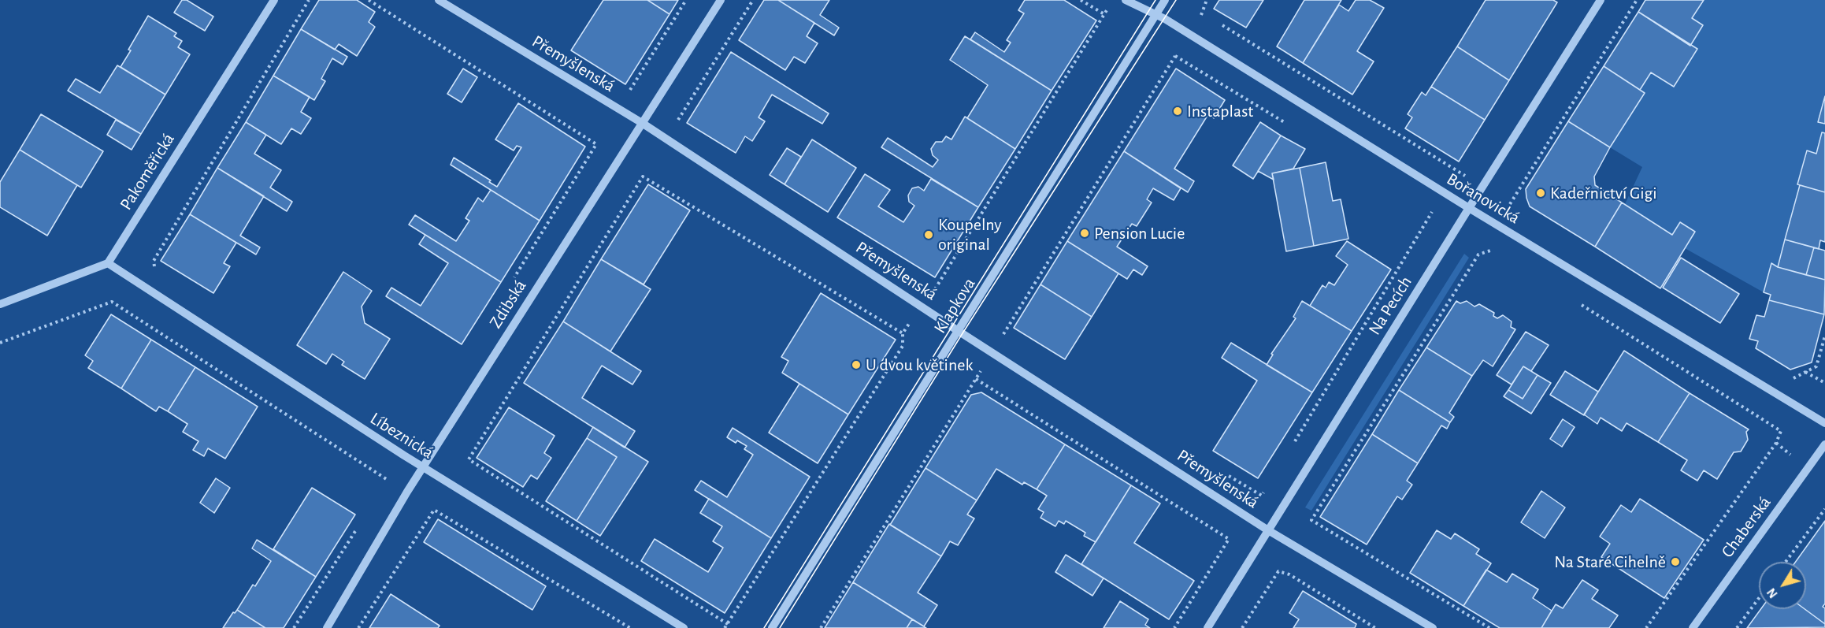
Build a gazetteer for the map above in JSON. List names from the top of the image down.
{
  "streets": {
    "street": [
      "Přemyšlenská",
      "Pakoměřická",
      "Bořanovická",
      "Zdibská",
      "Klapkova",
      "Na Pecích",
      "Líbeznická",
      "Chaberská"
    ]
  },
  "crossings": [
    ["Přemyšlenská", "Zdibská"],
    ["Přemyšlenská", "Klapkova"],
    ["Přemyšlenská", "Na Pecích"],
    ["Pakoměřická", "Líbeznická"],
    ["Bořanovická", "Klapkova"],
    ["Bořanovická", "Na Pecích"],
    ["Zdibská", "Líbeznická"]
  ],
  "places": [
    "Instaplast",
    "Kadeřnictví Gigi",
    "Pension Lucie",
    "Koupelny original",
    "U dvou květinek",
    "Na Staré Cihelně"
  ],
  "north": "bottom left"
}
